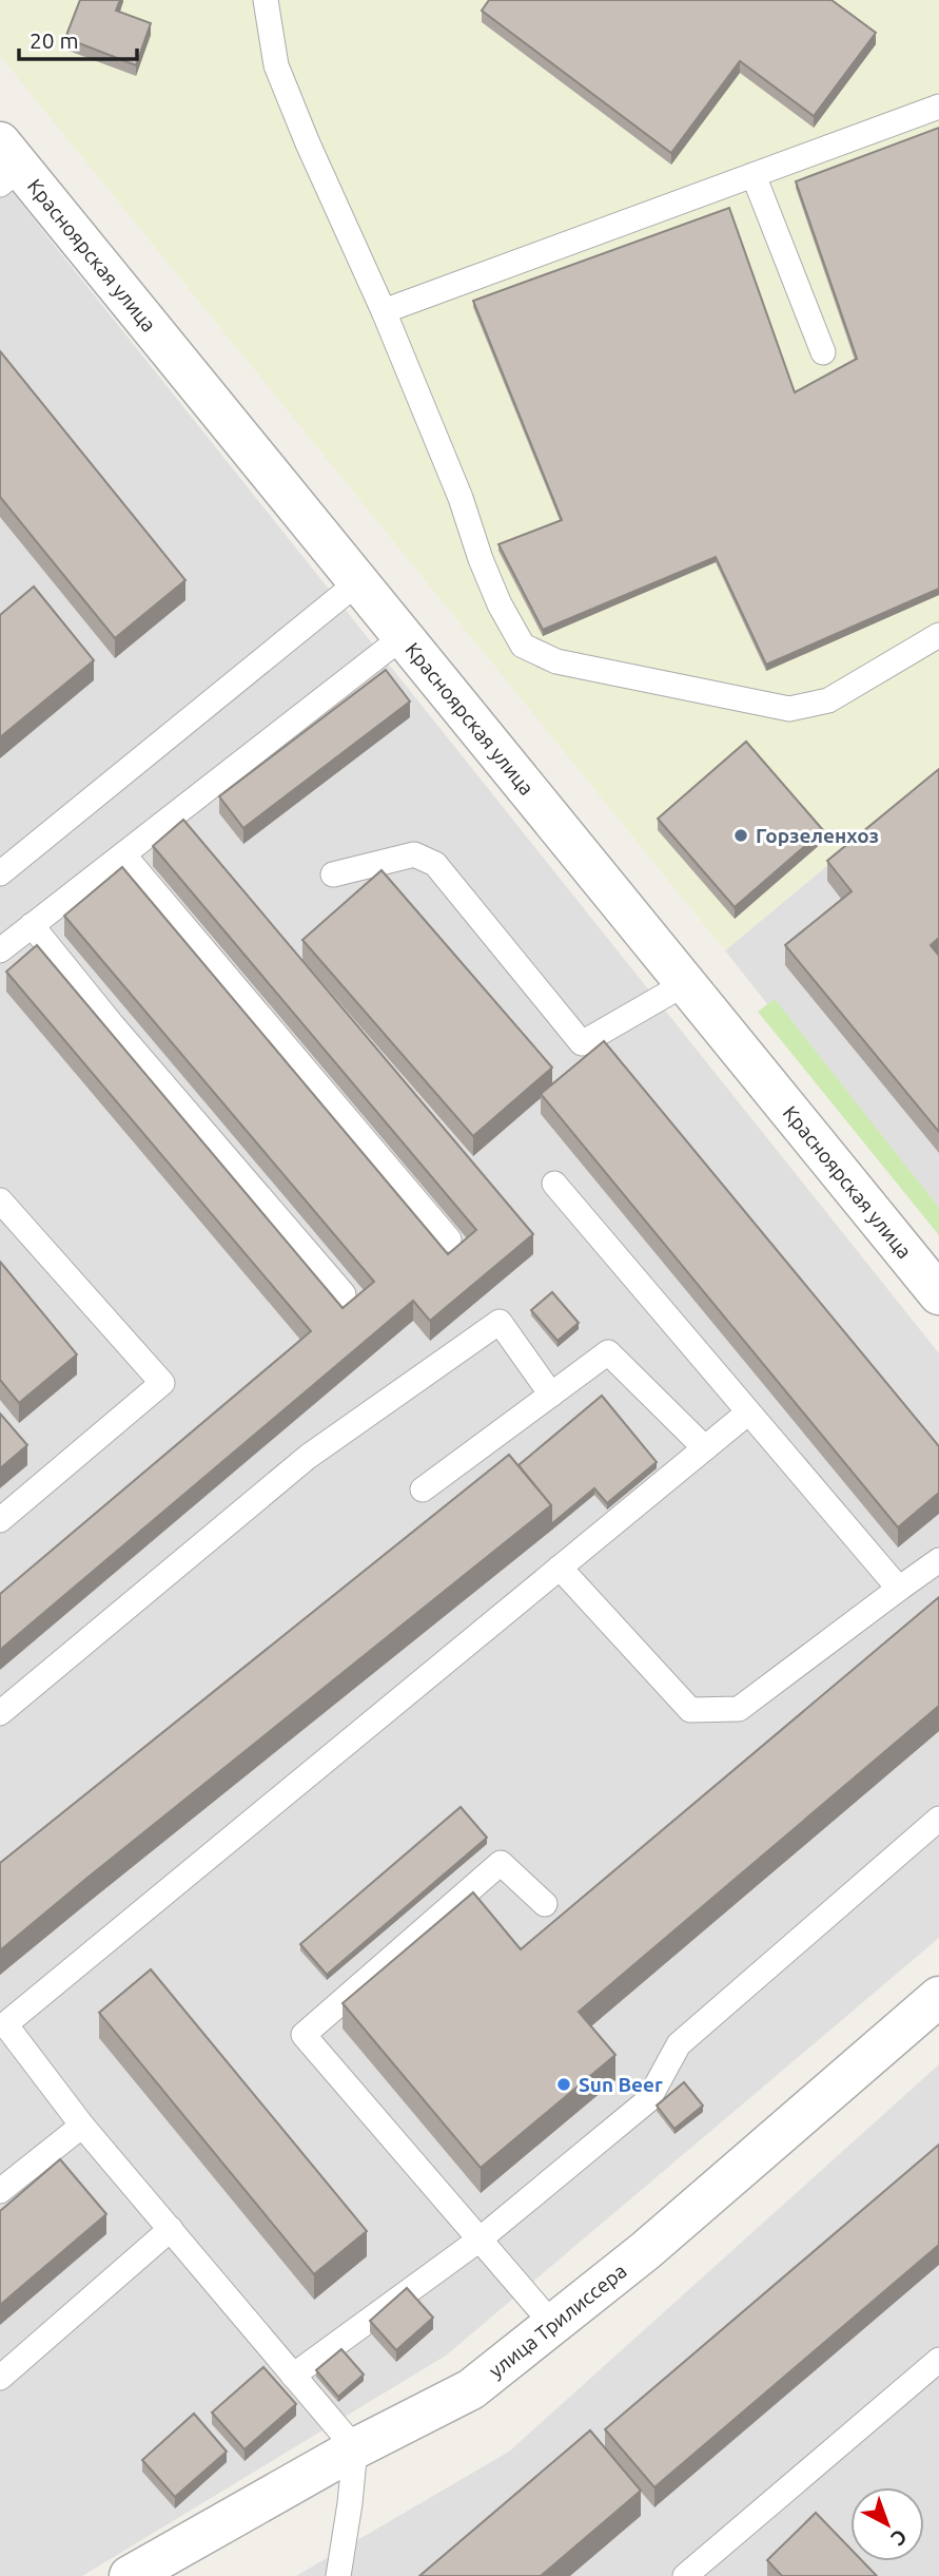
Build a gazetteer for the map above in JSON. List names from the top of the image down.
{
  "streets": {
    "street": ["Красноярская улица", "улица Трилиссера"]
  },
  "places": ["Горзеленхоз", "Sun Beer"],
  "scale_bar": "20 m",
  "north": "bottom right"
}
